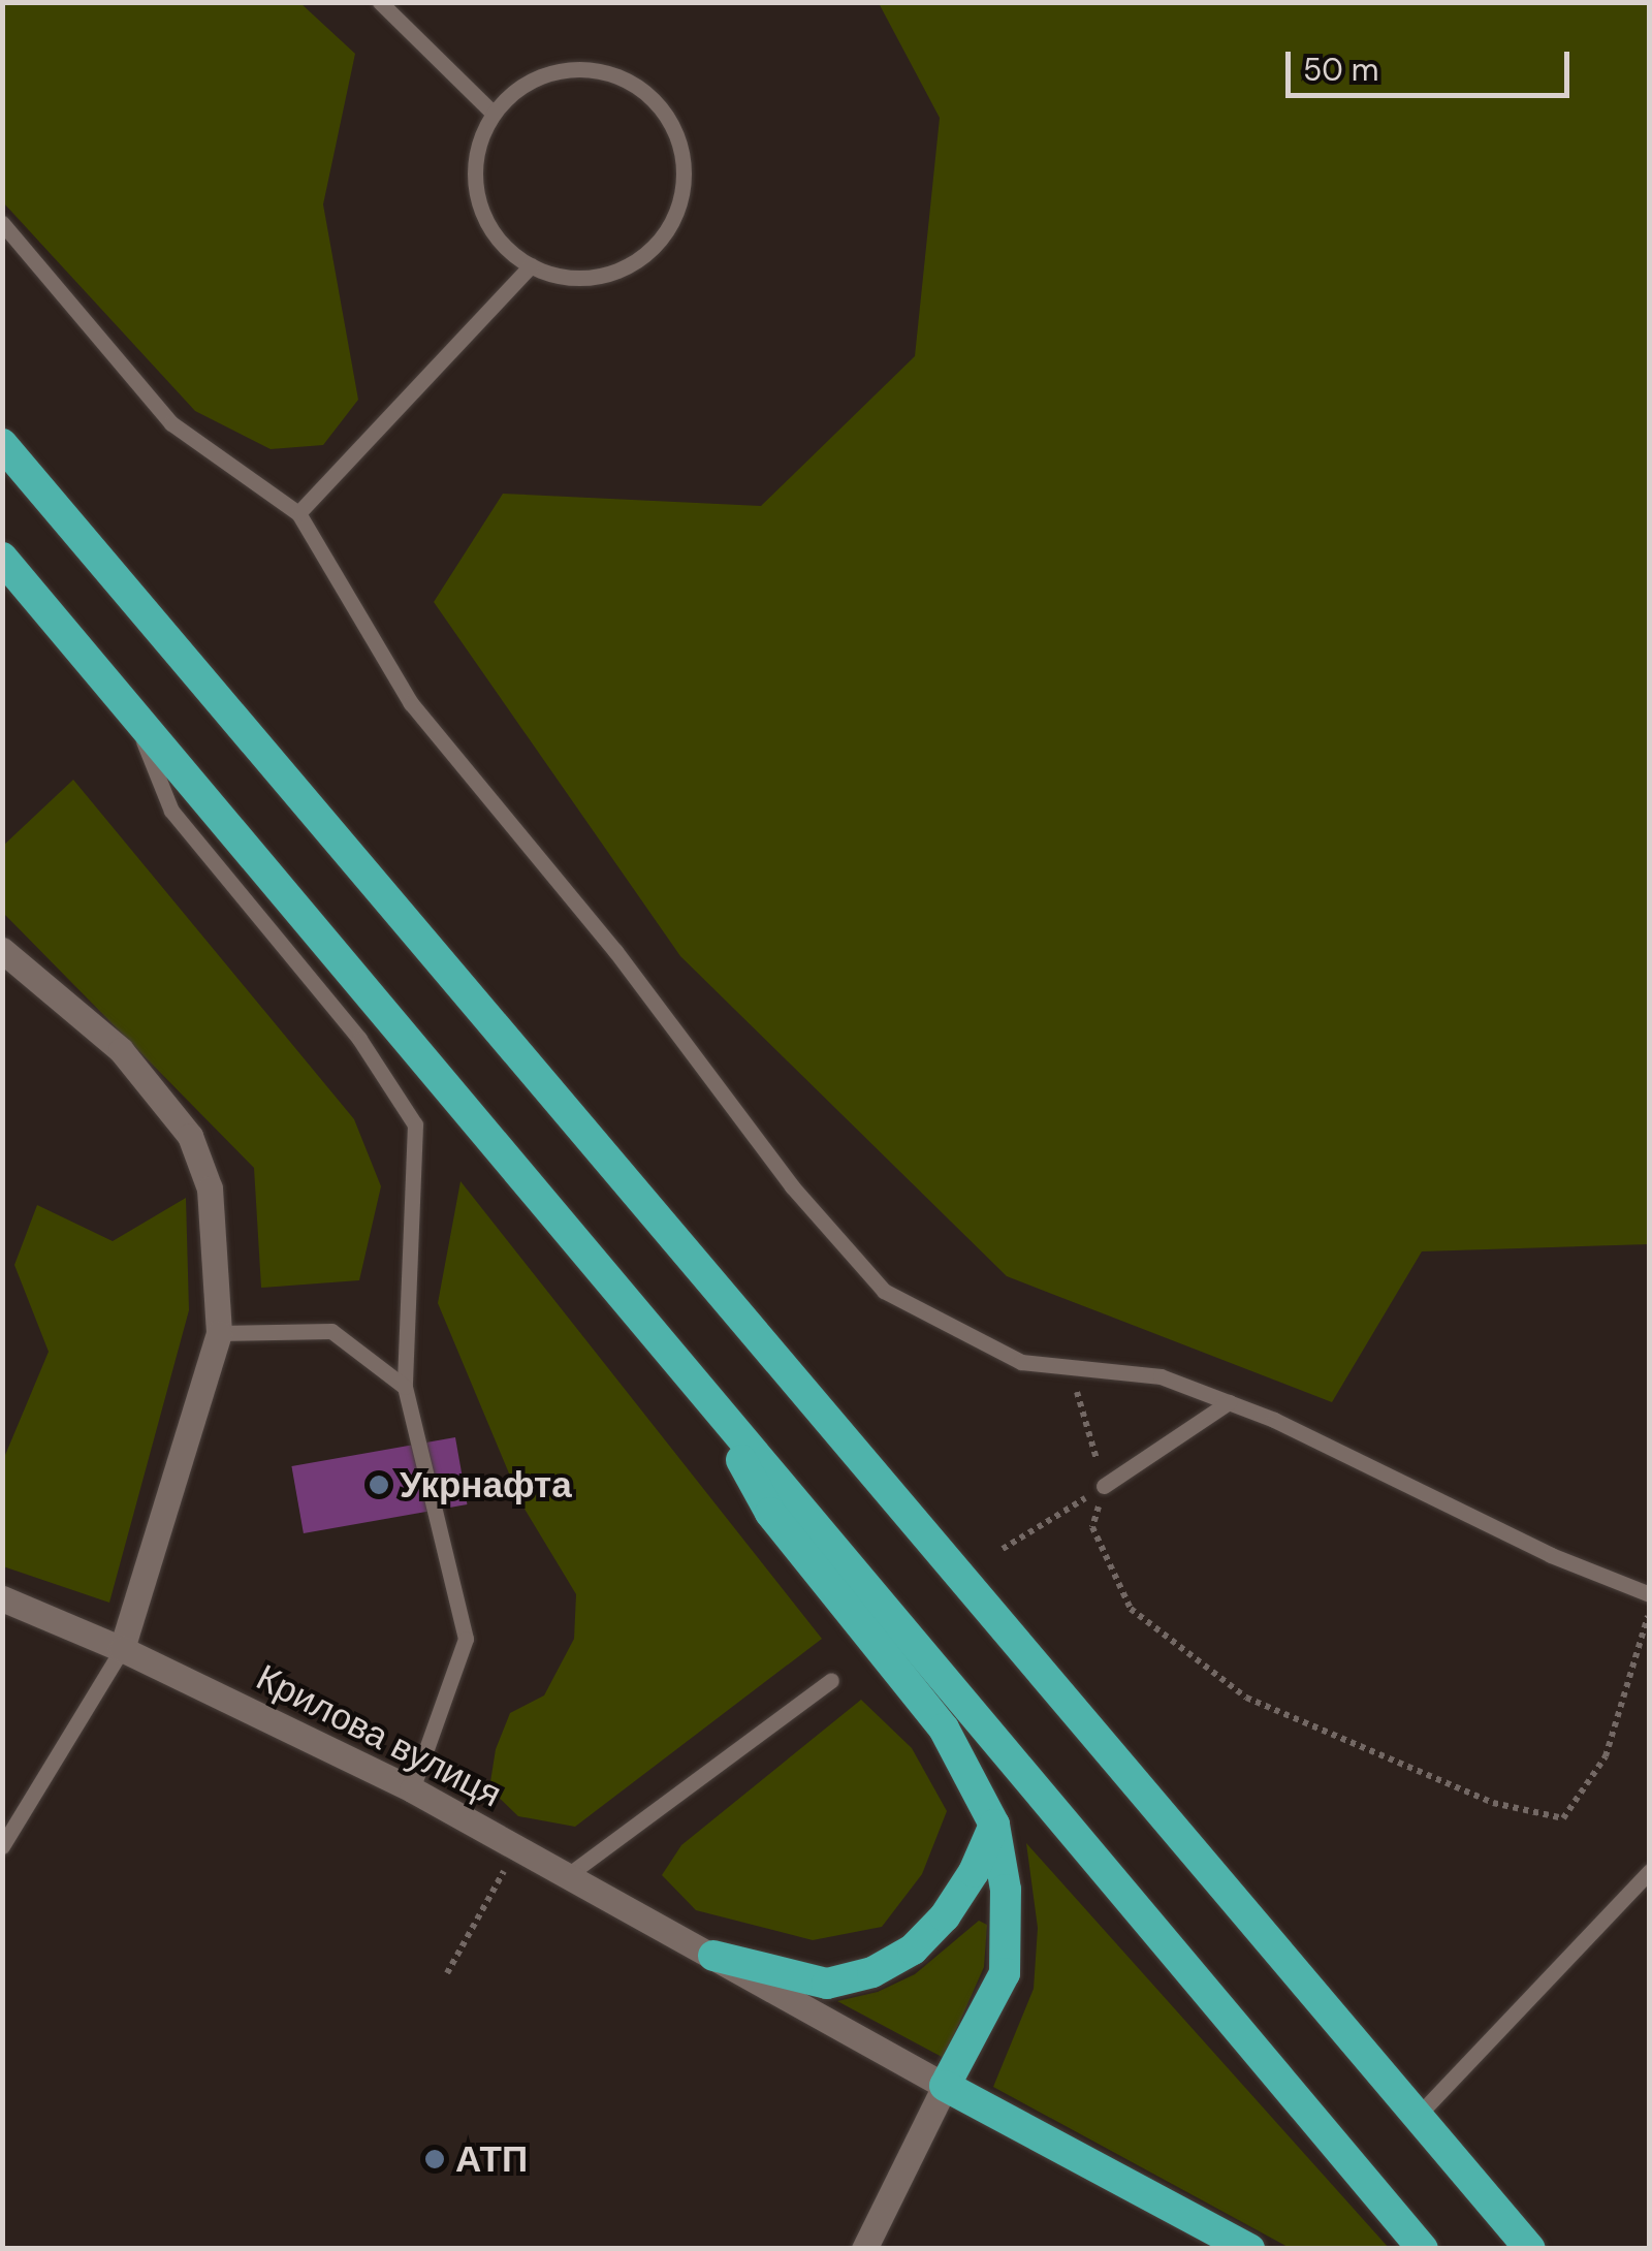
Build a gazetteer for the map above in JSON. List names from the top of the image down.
{
  "streets": {
    "street": ["Крилова вулиця"]
  },
  "places": ["Укрнафта", "АТП"],
  "scale_bar": "50 m"
}
